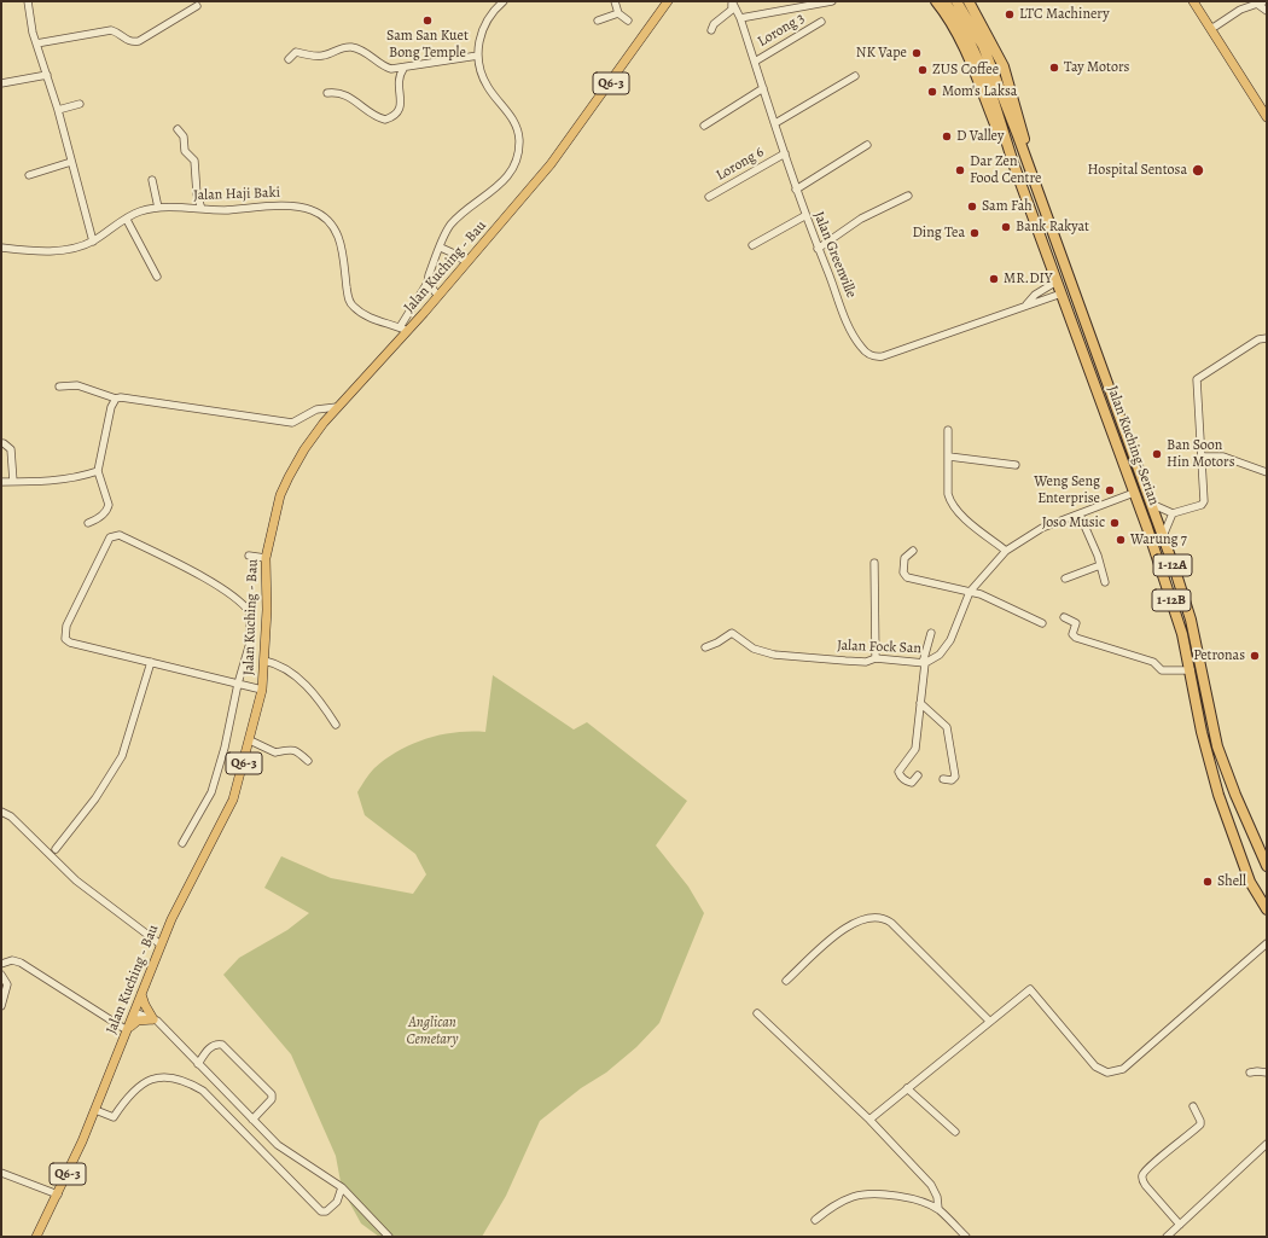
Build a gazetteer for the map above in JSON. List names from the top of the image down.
{
  "streets": {
    "highway": ["Jalan Kuching-Serian", "1-12A", "1-12B"],
    "main road": ["Q6-3", "Jalan Kuching - Bau"],
    "street": [
      "Lorong 3",
      "Lorong 6",
      "Jalan Haji Baki",
      "Jalan Greenville",
      "Jalan Fock San"
    ]
  },
  "crossings": [
    ["Lorong 3", "Jalan Greenville"],
    ["Lorong 6", "Jalan Greenville"],
    ["Jalan Haji Baki", "Jalan Kuching - Bau"],
    ["Jalan Greenville", "Jalan Kuching-Serian"],
    ["Jalan Kuching-Serian", "Jalan Fock San"]
  ],
  "parks": ["Anglican Cemetary"],
  "places": [
    "LTC Machinery",
    "Sam San Kuet Bong Temple",
    "NK Vape",
    "Tay Motors",
    "ZUS Coffee",
    "Mom's Laksa",
    "D Valley",
    "Dar Zen Food Centre",
    "Hospital Sentosa",
    "Sam Fah",
    "Bank Rakyat",
    "Ding Tea",
    "MR.DIY",
    "Ban Soon Hin Motors",
    "Weng Seng Enterprise",
    "Joso Music",
    "Warung 7",
    "Petronas",
    "Shell"
  ]
}
